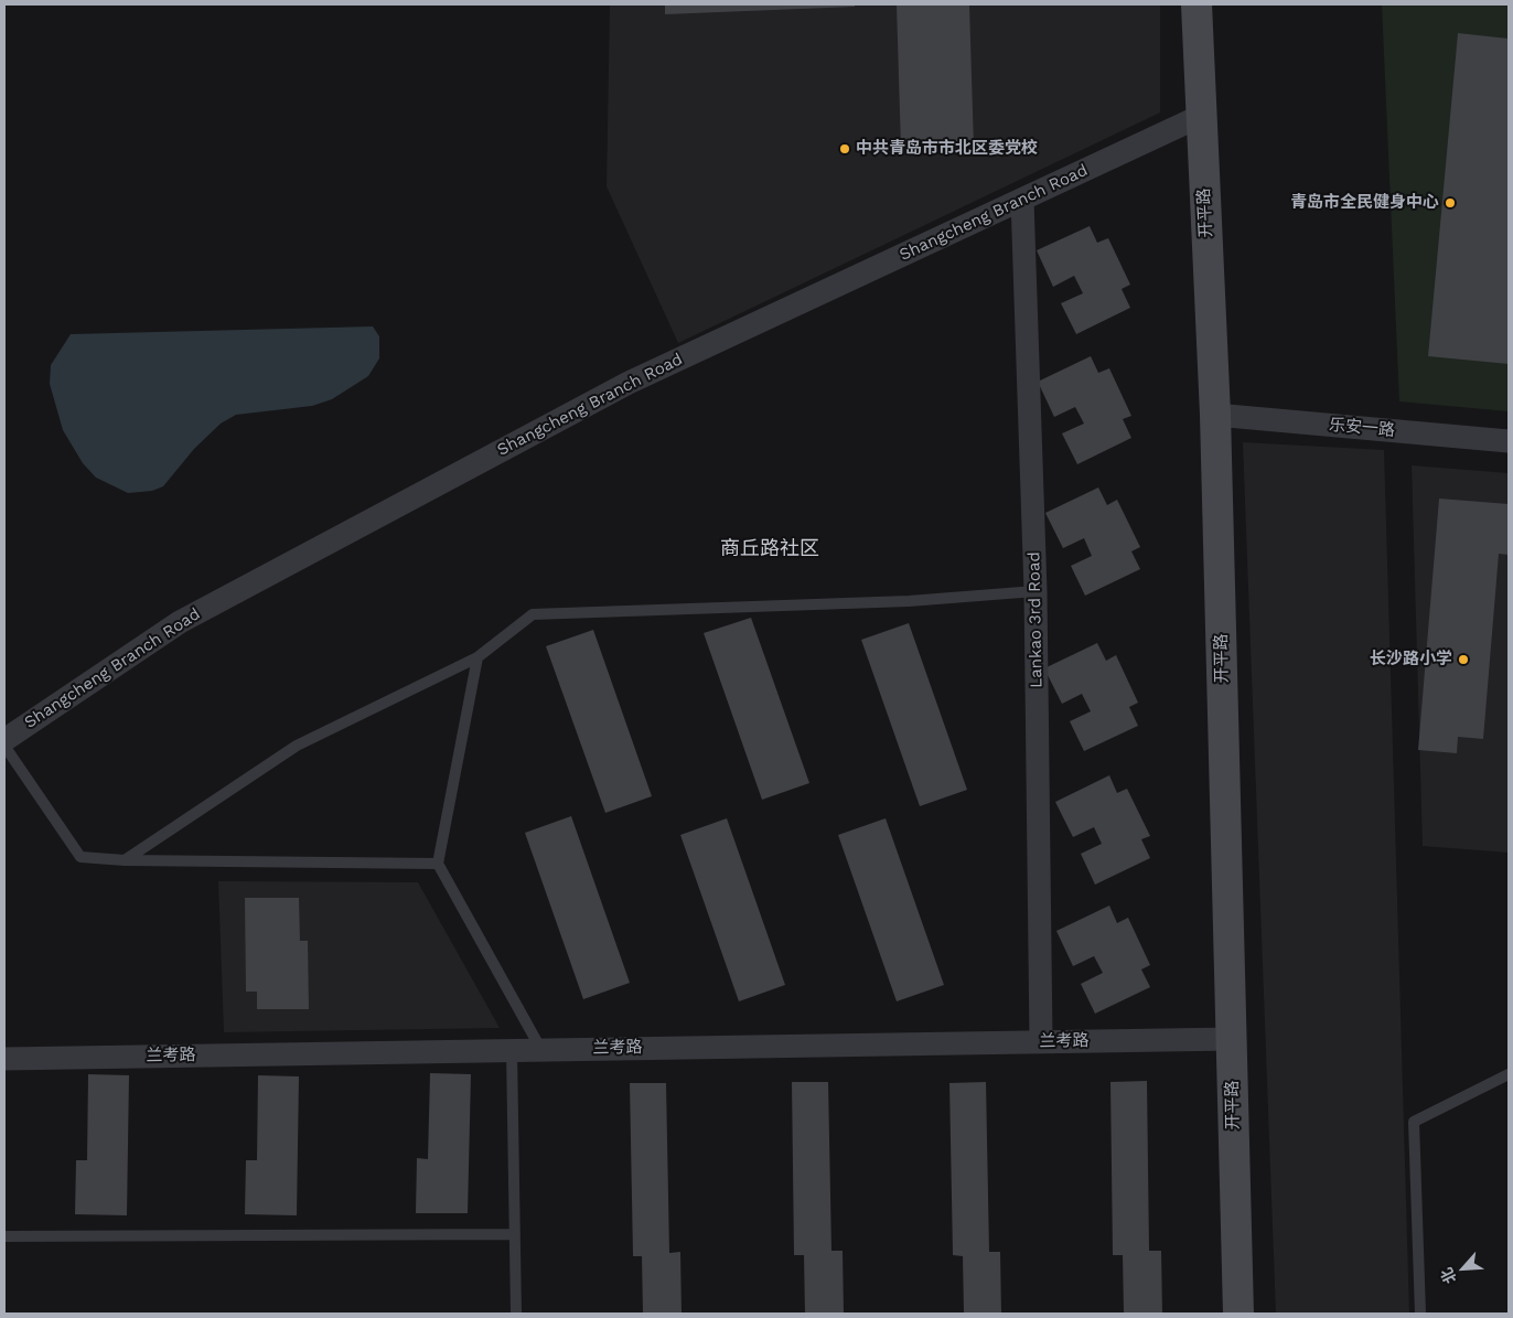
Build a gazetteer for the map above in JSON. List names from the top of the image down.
{
  "streets": {
    "street": [
      "Shangcheng Branch Road",
      "开平路",
      "乐安一路",
      "Lankao 3rd Road",
      "兰考路"
    ]
  },
  "crossings": [
    ["Shangcheng Branch Road", "开平路"],
    ["Shangcheng Branch Road", "Lankao 3rd Road"],
    ["开平路", "乐安一路"],
    ["开平路", "兰考路"],
    ["Lankao 3rd Road", "兰考路"]
  ],
  "districts": ["商丘路社区"],
  "places": ["中共青岛市市北区委党校", "青岛市全民健身中心", "长沙路小学"],
  "north": "bottom left"
}
